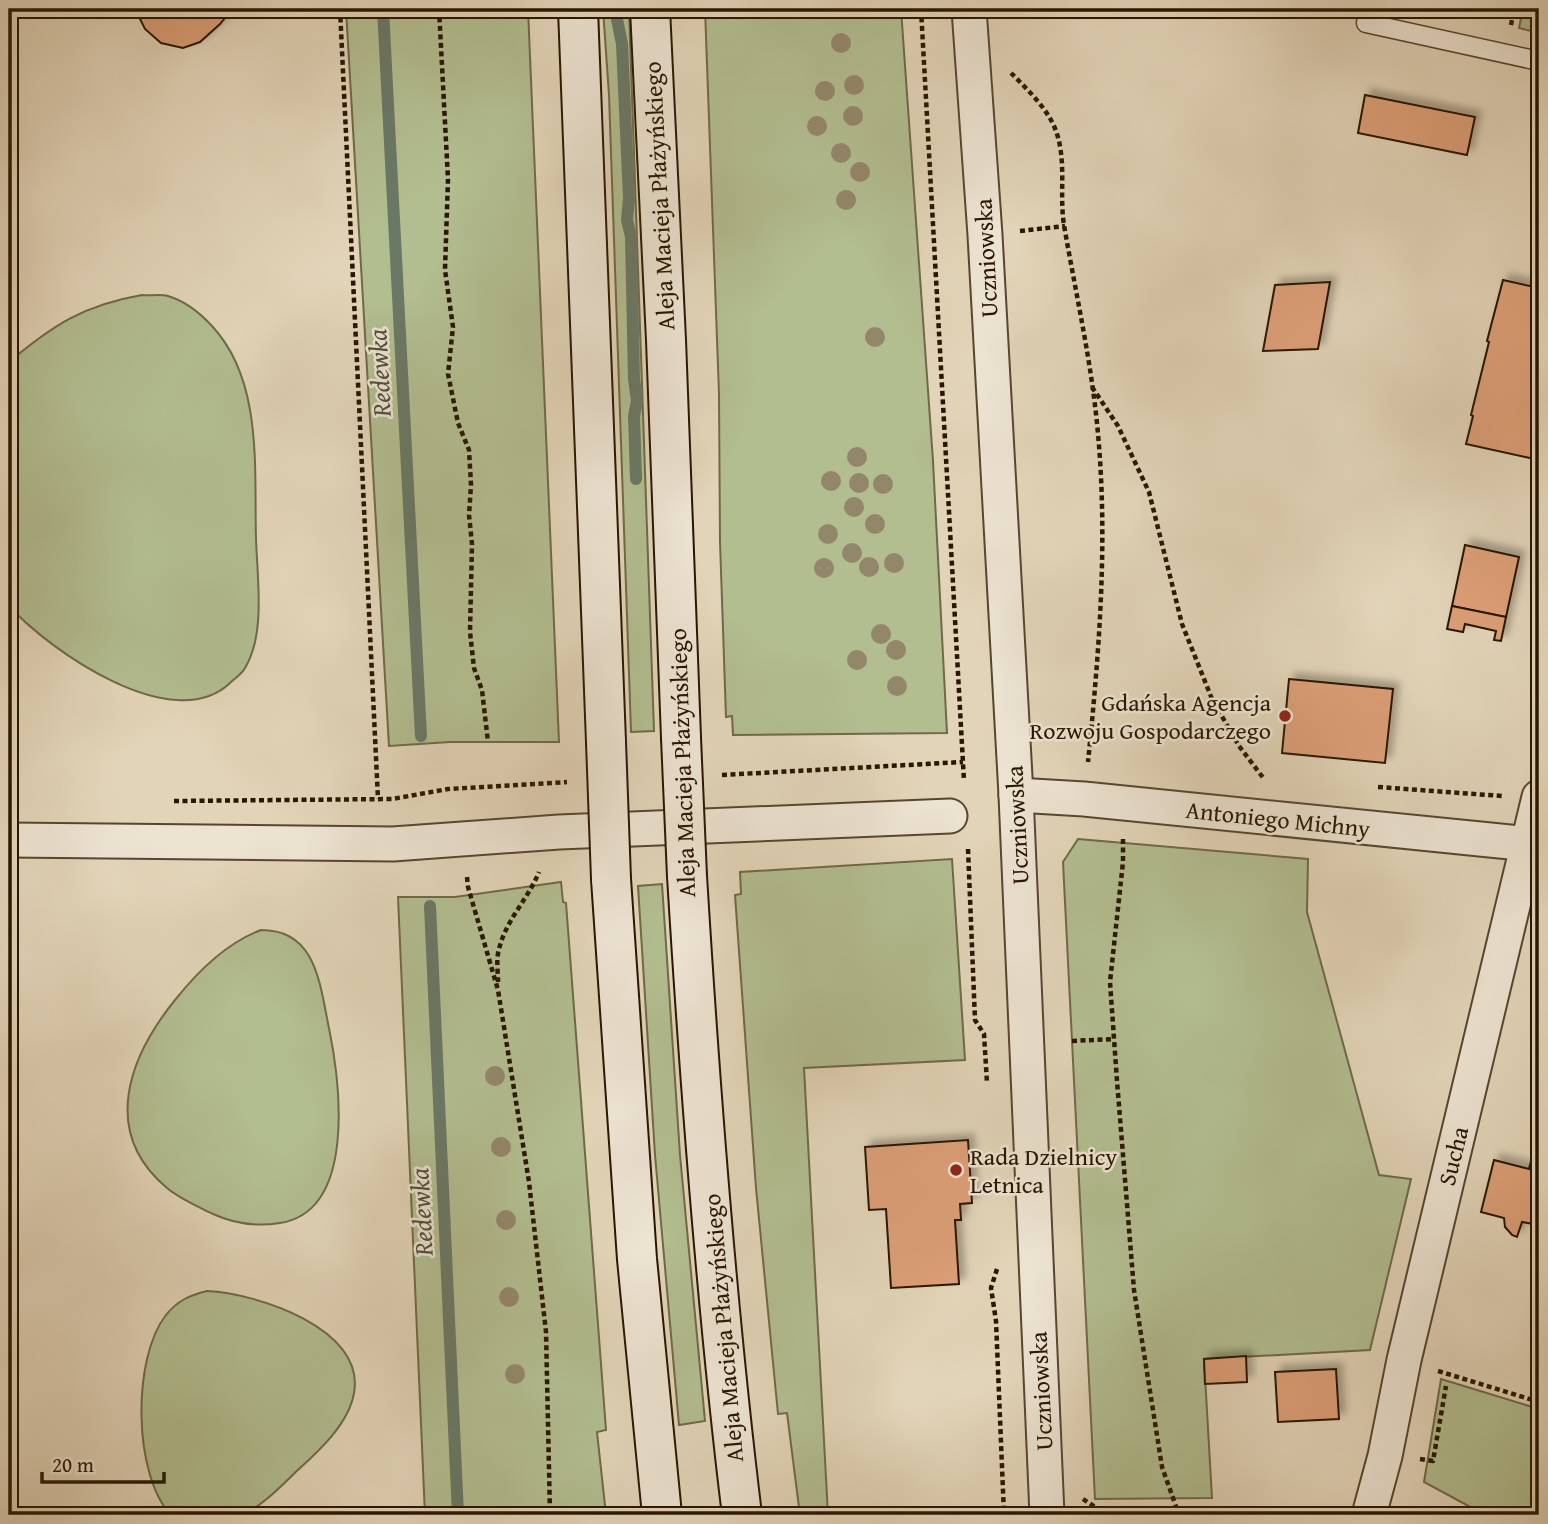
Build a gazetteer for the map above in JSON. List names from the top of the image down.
{
  "streets": {
    "main road": ["Aleja Macieja Płażyńskiego"],
    "street": ["Uczniowska", "Antoniego Michny", "Sucha"]
  },
  "crossings": [
    ["Uczniowska", "Antoniego Michny"],
    ["Antoniego Michny", "Sucha"]
  ],
  "water": ["Redewka"],
  "places": ["Gdańska Agencja Rozwoju Gospodarczego", "Rada Dzielnicy Letnica"],
  "scale_bar": "20 m"
}
